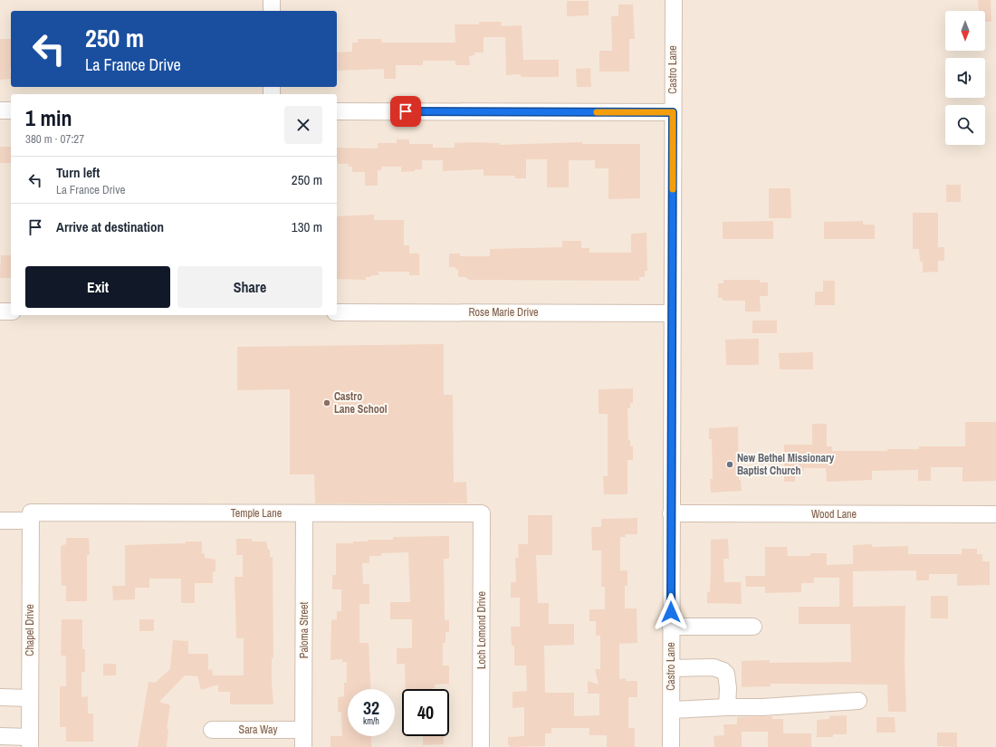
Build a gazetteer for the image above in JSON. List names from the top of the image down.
{
  "streets": {
    "street": [
      "Castro Lane",
      "Rose Marie Drive",
      "Temple Lane",
      "Wood Lane",
      "Chapel Drive",
      "Paloma Street",
      "Loch Lomond Drive",
      "Sara Way"
    ]
  },
  "crossings": [
    ["Castro Lane", "Rose Marie Drive"],
    ["Castro Lane", "Wood Lane"],
    ["Temple Lane", "Chapel Drive"],
    ["Temple Lane", "Paloma Street"],
    ["Temple Lane", "Loch Lomond Drive"],
    ["Paloma Street", "Sara Way"]
  ],
  "places": ["Castro Lane School", "New Bethel Missionary Baptist Church"],
  "north": "bottom",
  "page": {
    "turn": ["250 m", "La France Drive"],
    "heading": ["1 min", "380 m · 07:27"],
    "list": [
      {
        "name": "Turn left",
        "note": "La France Drive",
        "value": "250 m"
      },
      {
        "name": "Arrive at destination",
        "value": "130 m"
      }
    ],
    "buttons": ["Exit", "Share"],
    "speed": "32 km/h",
    "limit": "40"
  }
}
